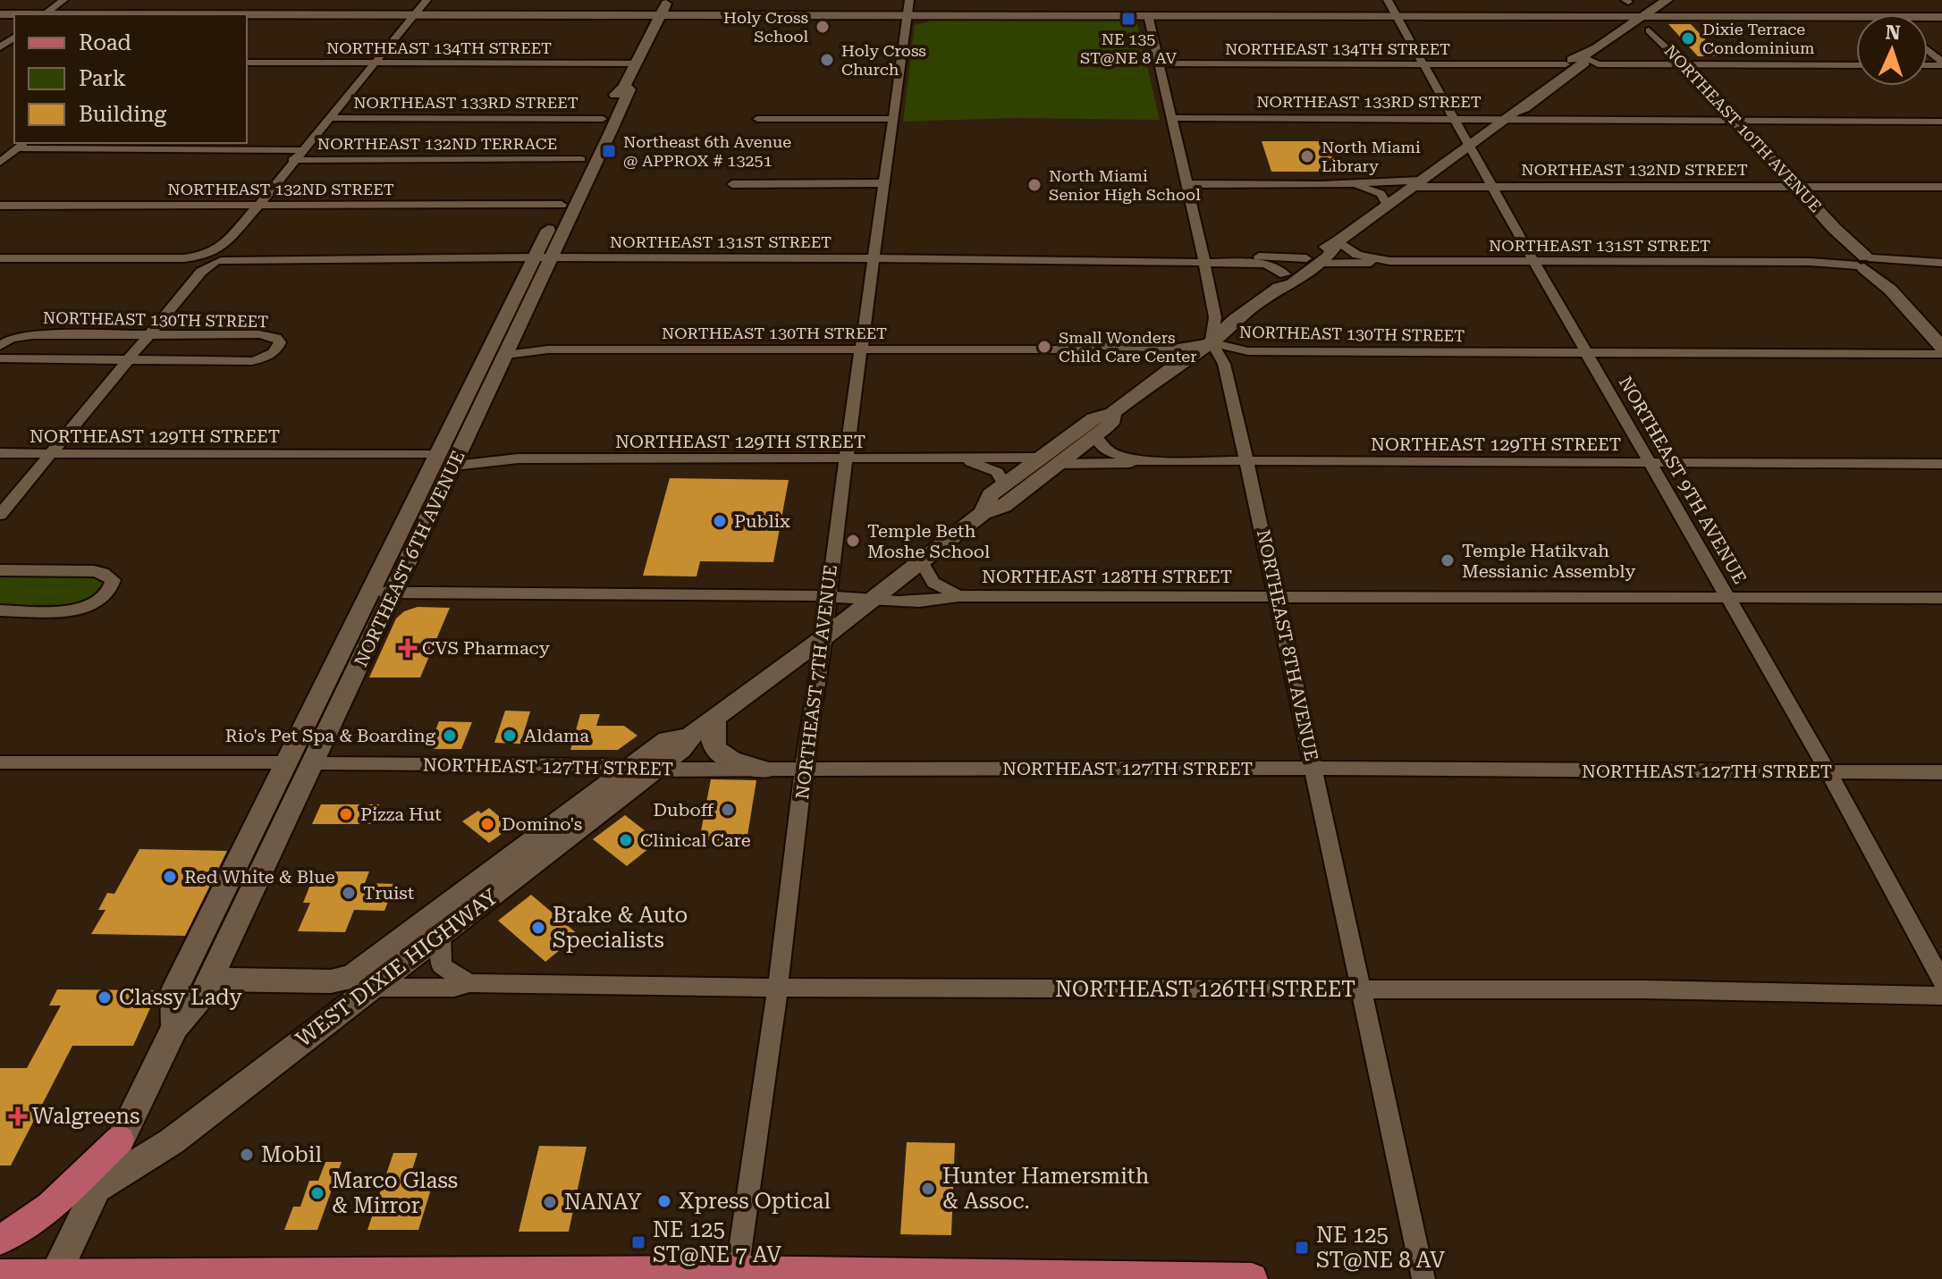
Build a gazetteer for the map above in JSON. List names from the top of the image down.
{
  "streets": {
    "main road": [
      "NORTHEAST 10TH AVENUE",
      "NORTHEAST 6TH AVENUE",
      "WEST DIXIE HIGHWAY",
      "NORTHEAST 126TH STREET"
    ],
    "street": [
      "NORTHEAST 134TH STREET",
      "NORTHEAST 133RD STREET",
      "NORTHEAST 132ND TERRACE",
      "NORTHEAST 132ND STREET",
      "NORTHEAST 131ST STREET",
      "NORTHEAST 130TH STREET",
      "NORTHEAST 129TH STREET",
      "NORTHEAST 9TH AVENUE",
      "NORTHEAST 128TH STREET",
      "NORTHEAST 8TH AVENUE",
      "NORTHEAST 7TH AVENUE",
      "NORTHEAST 127TH STREET"
    ]
  },
  "crossings": [
    ["NORTHEAST 134TH STREET", "NORTHEAST 9TH AVENUE"],
    ["NORTHEAST 134TH STREET", "NORTHEAST 6TH AVENUE"],
    ["NORTHEAST 134TH STREET", "NORTHEAST 8TH AVENUE"],
    ["NORTHEAST 134TH STREET", "WEST DIXIE HIGHWAY"],
    ["NORTHEAST 133RD STREET", "NORTHEAST 10TH AVENUE"],
    ["NORTHEAST 133RD STREET", "NORTHEAST 9TH AVENUE"],
    ["NORTHEAST 133RD STREET", "NORTHEAST 6TH AVENUE"],
    ["NORTHEAST 133RD STREET", "NORTHEAST 8TH AVENUE"],
    ["NORTHEAST 133RD STREET", "WEST DIXIE HIGHWAY"],
    ["NORTHEAST 10TH AVENUE", "NORTHEAST 132ND STREET"],
    ["NORTHEAST 10TH AVENUE", "NORTHEAST 131ST STREET"],
    ["NORTHEAST 132ND TERRACE", "NORTHEAST 6TH AVENUE"],
    ["NORTHEAST 132ND STREET", "NORTHEAST 9TH AVENUE"],
    ["NORTHEAST 132ND STREET", "NORTHEAST 6TH AVENUE"],
    ["NORTHEAST 132ND STREET", "NORTHEAST 8TH AVENUE"],
    ["NORTHEAST 132ND STREET", "WEST DIXIE HIGHWAY"],
    ["NORTHEAST 131ST STREET", "NORTHEAST 9TH AVENUE"],
    ["NORTHEAST 131ST STREET", "NORTHEAST 6TH AVENUE"],
    ["NORTHEAST 131ST STREET", "NORTHEAST 8TH AVENUE"],
    ["NORTHEAST 131ST STREET", "NORTHEAST 7TH AVENUE"],
    ["NORTHEAST 131ST STREET", "WEST DIXIE HIGHWAY"],
    ["NORTHEAST 130TH STREET", "NORTHEAST 9TH AVENUE"],
    ["NORTHEAST 130TH STREET", "NORTHEAST 6TH AVENUE"],
    ["NORTHEAST 130TH STREET", "NORTHEAST 8TH AVENUE"],
    ["NORTHEAST 130TH STREET", "NORTHEAST 7TH AVENUE"],
    ["NORTHEAST 130TH STREET", "WEST DIXIE HIGHWAY"],
    ["NORTHEAST 129TH STREET", "NORTHEAST 9TH AVENUE"],
    ["NORTHEAST 129TH STREET", "NORTHEAST 6TH AVENUE"],
    ["NORTHEAST 129TH STREET", "NORTHEAST 8TH AVENUE"],
    ["NORTHEAST 129TH STREET", "NORTHEAST 7TH AVENUE"],
    ["NORTHEAST 129TH STREET", "WEST DIXIE HIGHWAY"],
    ["NORTHEAST 9TH AVENUE", "NORTHEAST 128TH STREET"],
    ["NORTHEAST 9TH AVENUE", "NORTHEAST 127TH STREET"],
    ["NORTHEAST 9TH AVENUE", "WEST DIXIE HIGHWAY"],
    ["NORTHEAST 6TH AVENUE", "NORTHEAST 128TH STREET"],
    ["NORTHEAST 6TH AVENUE", "NORTHEAST 127TH STREET"],
    ["NORTHEAST 6TH AVENUE", "WEST DIXIE HIGHWAY"],
    ["NORTHEAST 6TH AVENUE", "NORTHEAST 126TH STREET"],
    ["NORTHEAST 128TH STREET", "NORTHEAST 8TH AVENUE"],
    ["NORTHEAST 128TH STREET", "NORTHEAST 7TH AVENUE"],
    ["NORTHEAST 128TH STREET", "WEST DIXIE HIGHWAY"],
    ["NORTHEAST 8TH AVENUE", "NORTHEAST 127TH STREET"],
    ["NORTHEAST 8TH AVENUE", "WEST DIXIE HIGHWAY"],
    ["NORTHEAST 8TH AVENUE", "NORTHEAST 126TH STREET"],
    ["NORTHEAST 7TH AVENUE", "NORTHEAST 127TH STREET"],
    ["NORTHEAST 7TH AVENUE", "WEST DIXIE HIGHWAY"],
    ["NORTHEAST 7TH AVENUE", "NORTHEAST 126TH STREET"],
    ["NORTHEAST 127TH STREET", "WEST DIXIE HIGHWAY"],
    ["WEST DIXIE HIGHWAY", "NORTHEAST 126TH STREET"]
  ],
  "places": {
    "transit": [
      "NE 135 ST@NE 8 AV",
      "Northeast 6th Avenue @ APPROX # 13251",
      "NE 125 ST@NE 7 AV",
      "NE 125 ST@NE 8 AV"
    ],
    "other": [
      "Holy Cross School",
      "Dixie Terrace Condominium",
      "Holy Cross Church",
      "North Miami Library",
      "North Miami Senior High School",
      "Small Wonders Child Care Center",
      "Publix",
      "Temple Beth Moshe School",
      "Temple Hatikvah Messianic Assembly",
      "Rio's Pet Spa & Boarding",
      "Aldama",
      "Duboff",
      "Pizza Hut",
      "Domino's",
      "Clinical Care",
      "Red White & Blue",
      "Truist",
      "Brake & Auto Specialists",
      "Classy Lady",
      "Mobil",
      "Hunter Hamersmith & Assoc.",
      "Marco Glass & Mirror",
      "Xpress Optical",
      "NANAY"
    ],
    "health": ["CVS Pharmacy", "Walgreens"]
  },
  "legend": ["Road", "Park", "Building"],
  "north": "top"
}
